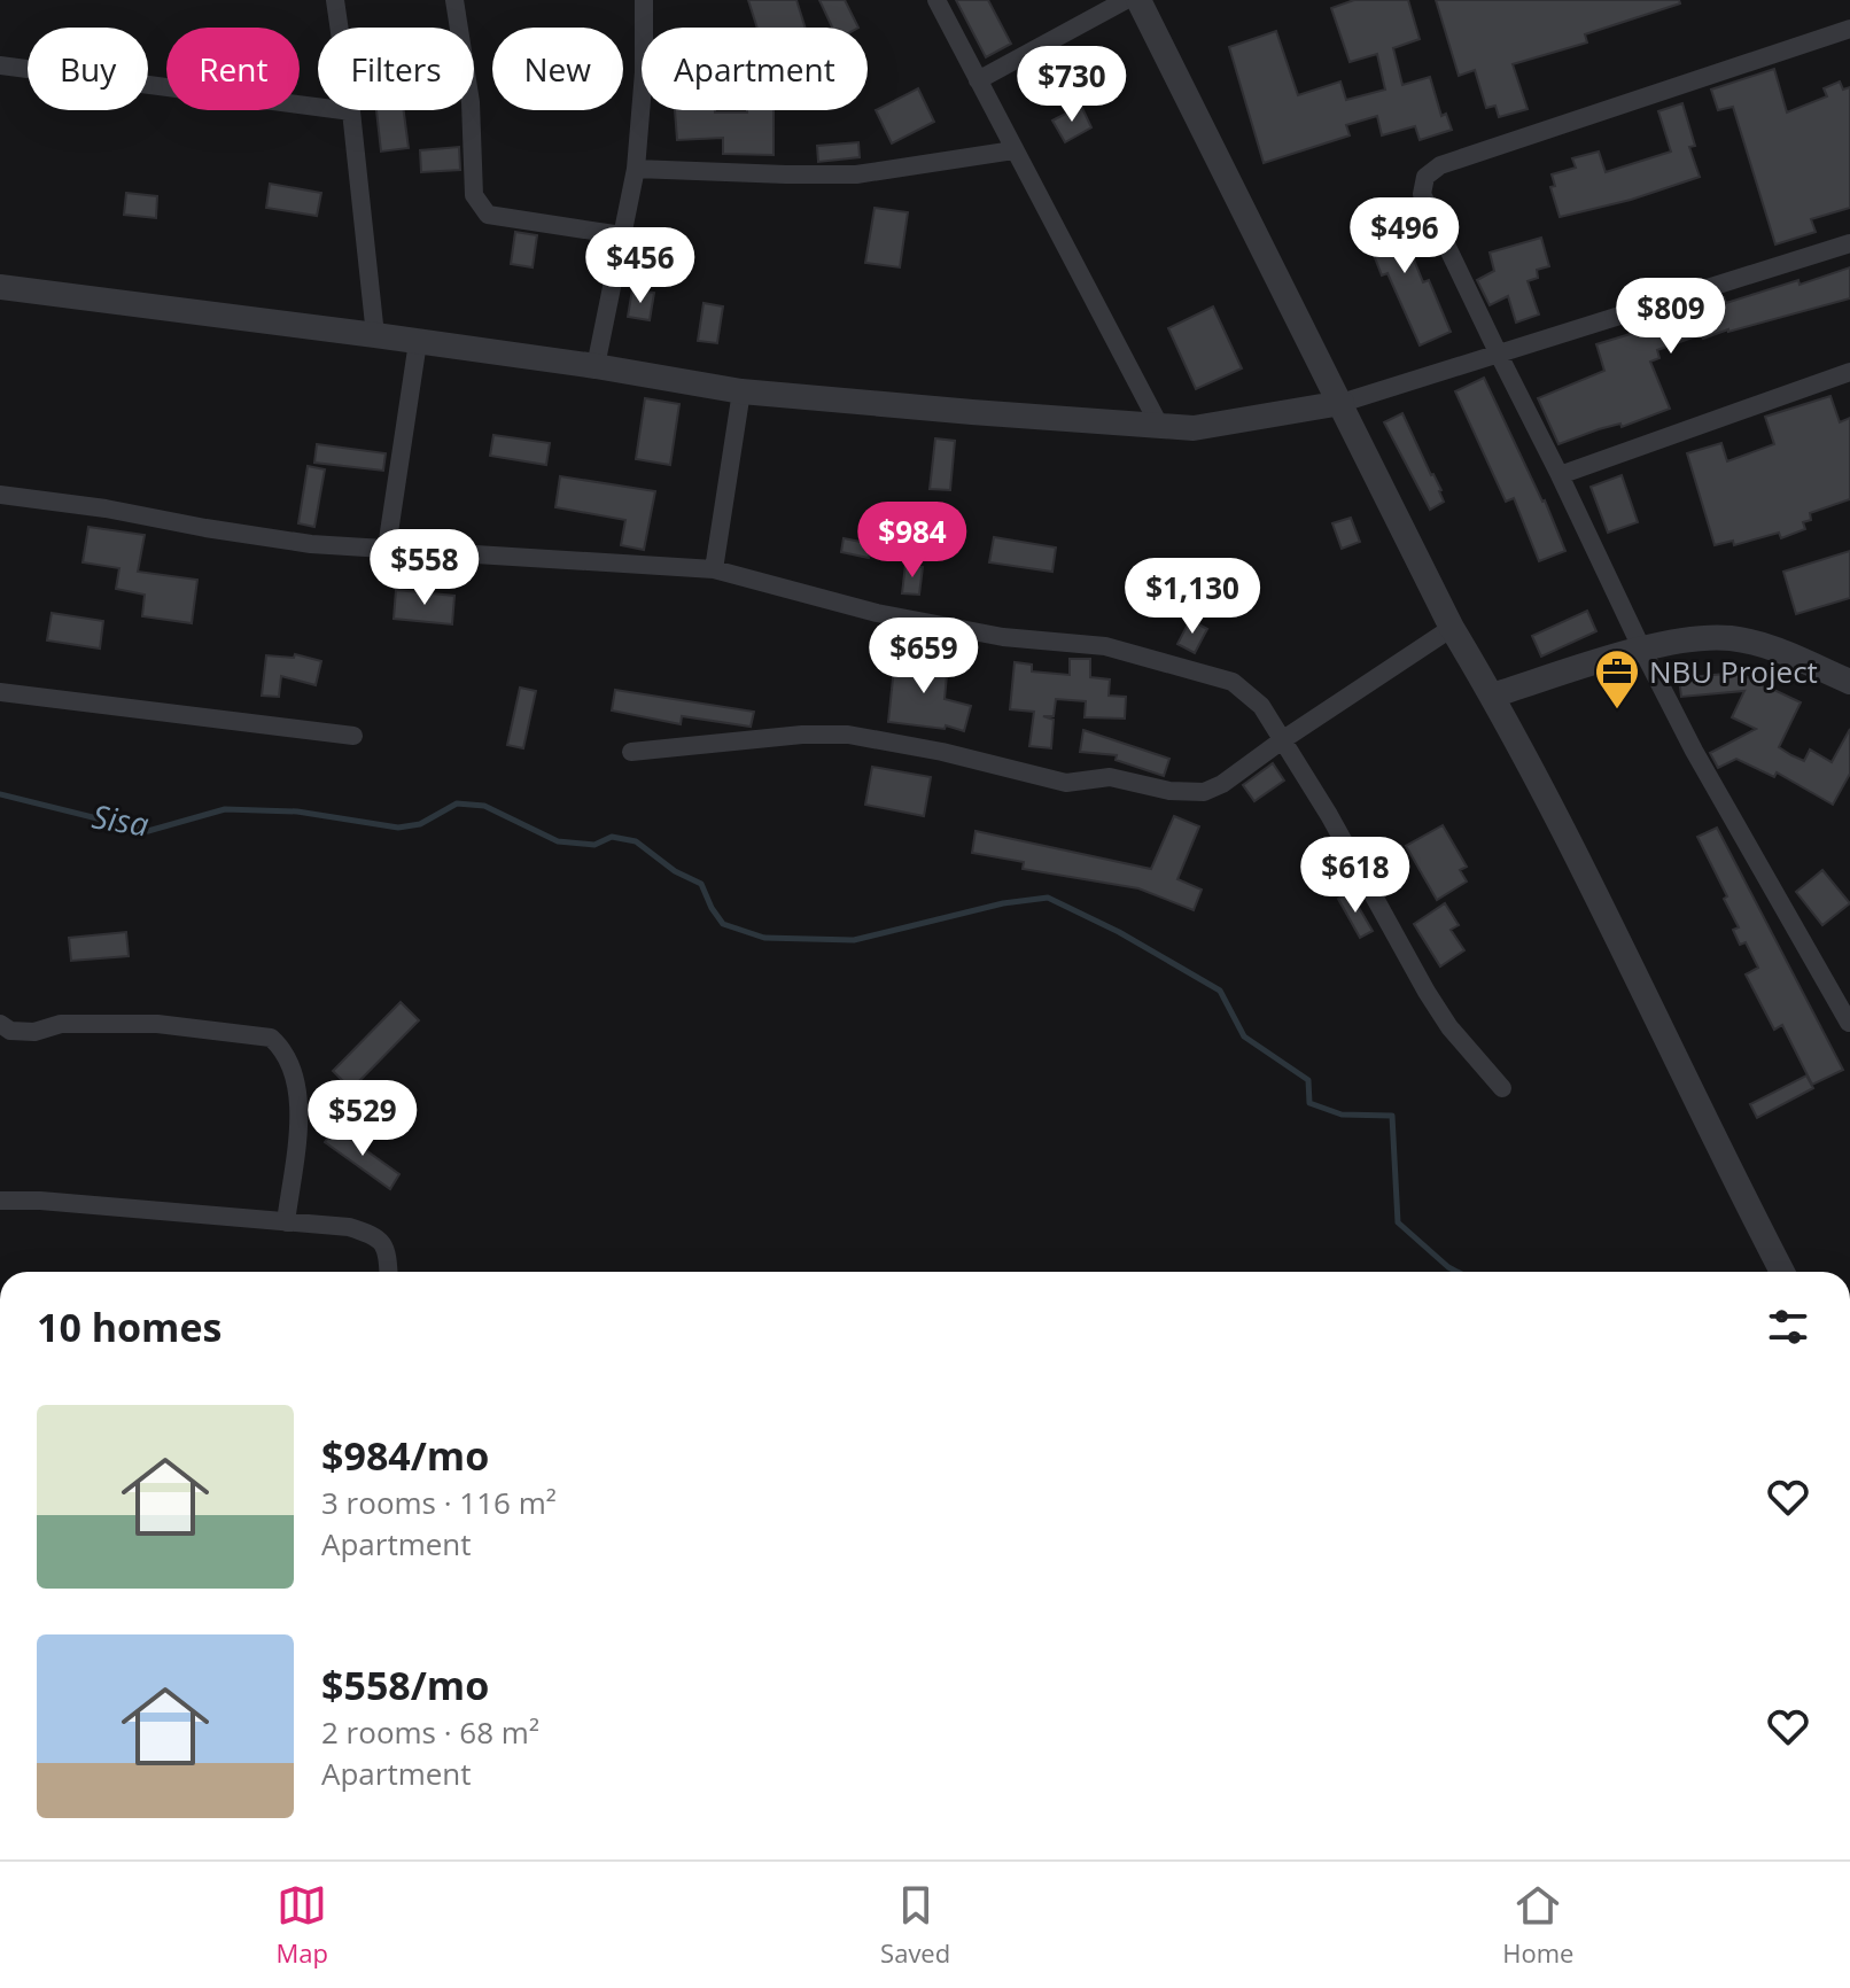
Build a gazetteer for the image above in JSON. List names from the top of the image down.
{
  "water": ["Sisa"],
  "places": {
    "office": ["NBU Project"]
  },
  "page": {
    "chip": [
      "Buy",
      "Rent",
      "Filters",
      "New",
      "Apartment"
    ],
    "price": [
      "$730",
      "$496",
      "$456",
      "$809",
      "$984",
      "$558",
      "$1,130",
      "$659",
      "$618",
      "$529"
    ],
    "heading": "10 homes",
    "list": [
      {
        "name": "$984/mo",
        "note": "3 rooms · 116 m² · Apartment"
      },
      {
        "name": "$558/mo",
        "note": "2 rooms · 68 m² · Apartment"
      }
    ],
    "tabs": ["Map", "Saved", "Home"]
  }
}
